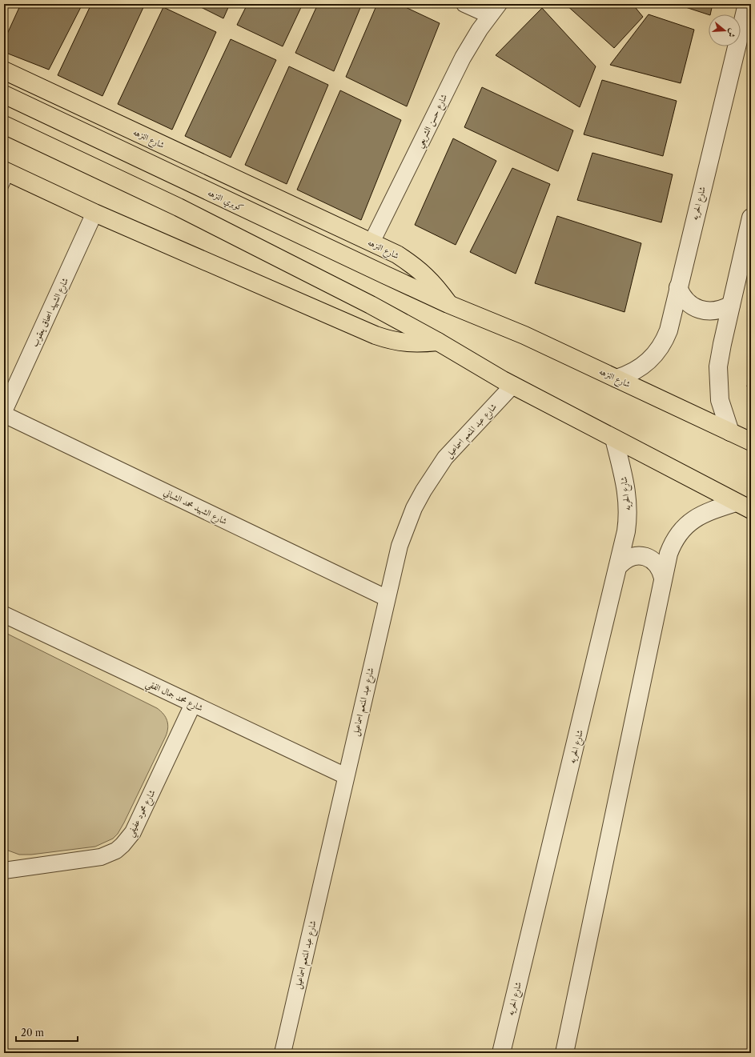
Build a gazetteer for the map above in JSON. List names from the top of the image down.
{
  "streets": {
    "main road": ["شارع النزهه", "كوبري النزهه"],
    "street": [
      "شارع حسن الشريعي",
      "شارع الحريه",
      "شارع الشهيد اسحاق يعقوب",
      "شارع عبد المنعم اسماعيل",
      "شارع الشهيد محمد الشباني",
      "شارع محمد جمال الفقي",
      "شارع محمود عفيفي"
    ]
  },
  "crossings": [
    ["شارع حسن الشريعي", "شارع النزهه"],
    ["شارع النزهه", "كوبري النزهه"],
    ["شارع النزهه", "شارع الحريه"],
    ["شارع عبد المنعم اسماعيل", "شارع الشهيد محمد الشباني"],
    ["شارع عبد المنعم اسماعيل", "شارع محمد جمال الفقي"],
    ["شارع محمد جمال الفقي", "شارع محمود عفيفي"]
  ],
  "scale_bar": "20 m",
  "north": "right"
}
